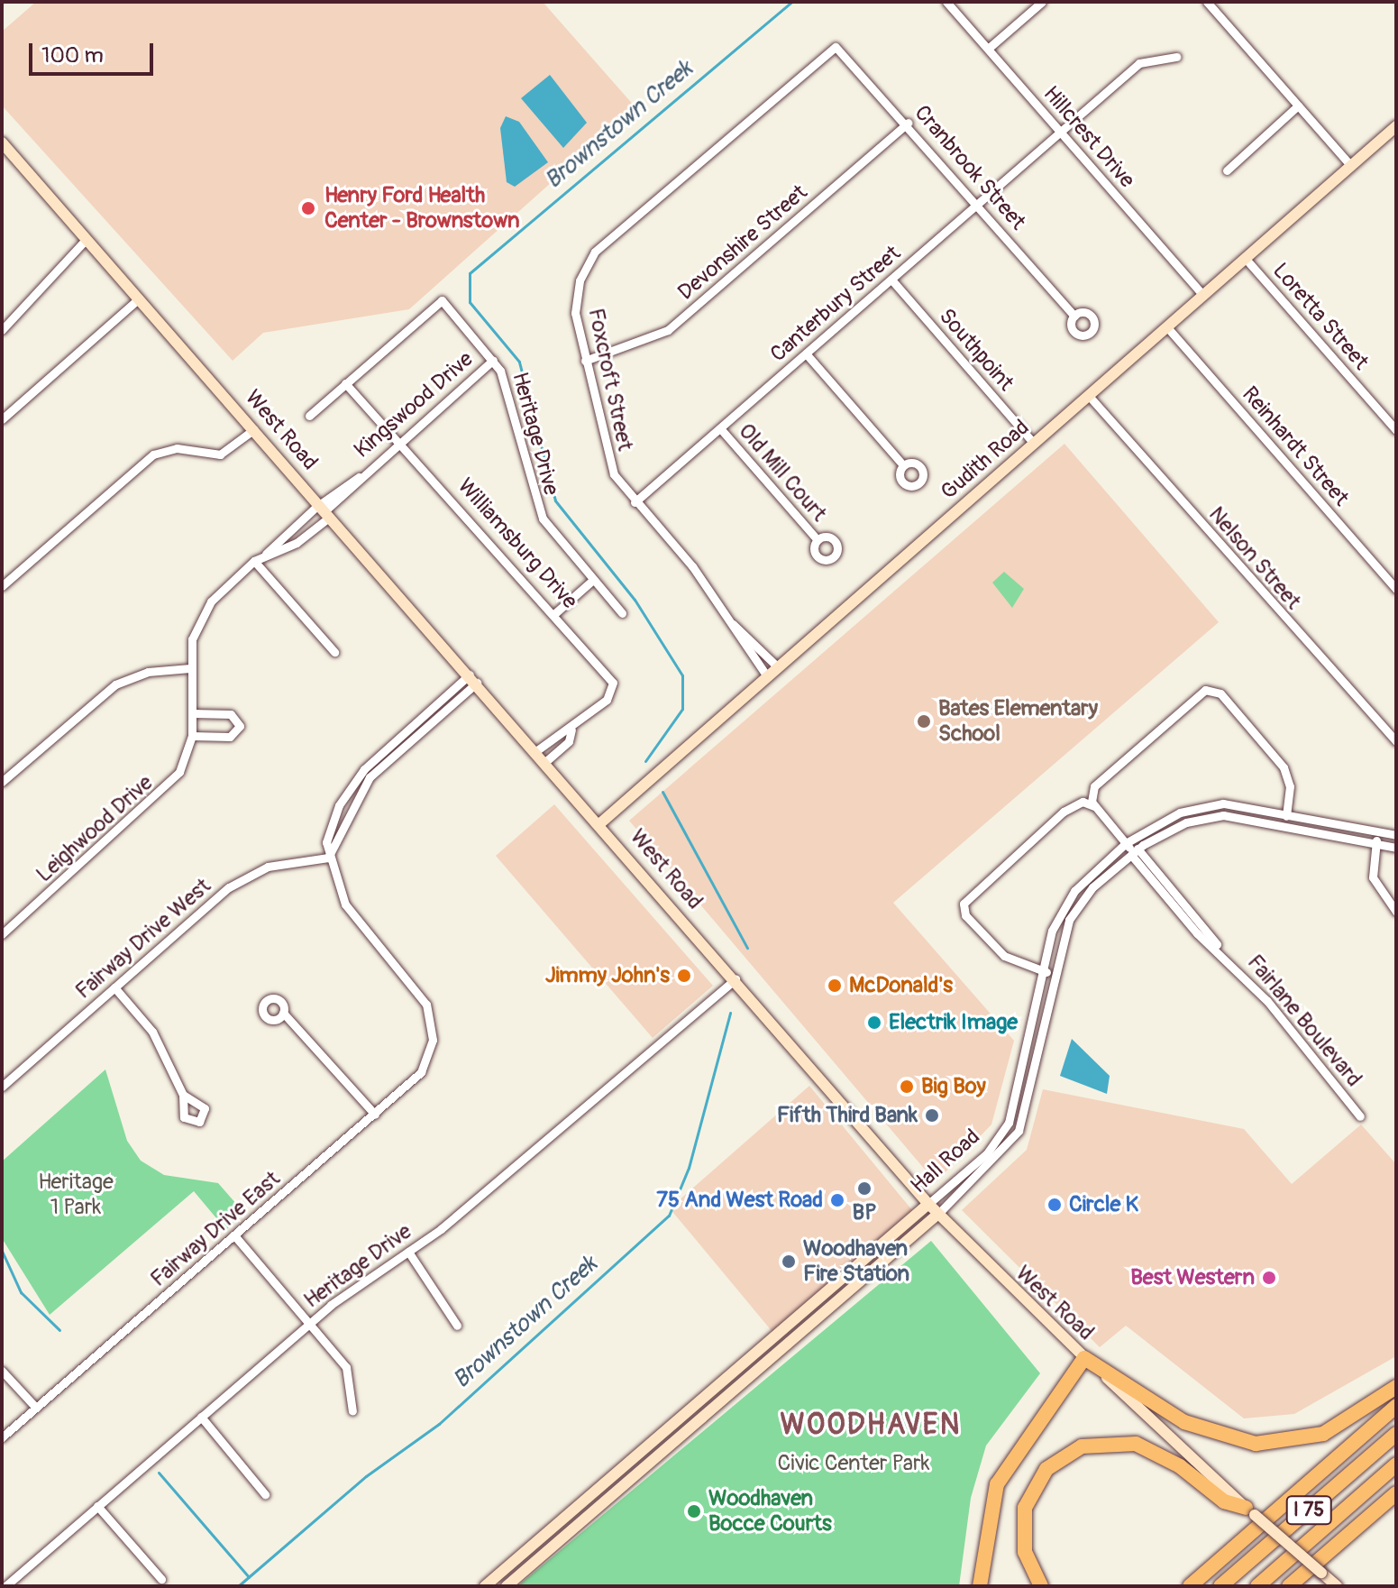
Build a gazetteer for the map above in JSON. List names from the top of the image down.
{
  "streets": {
    "highway": ["I 75"],
    "street": [
      "Hillcrest Drive",
      "Cranbrook Street",
      "Devonshire Street",
      "Canterbury Street",
      "Loretta Street",
      "Southpoint",
      "Foxcroft Street",
      "Kingswood Drive",
      "West Road",
      "Heritage Drive",
      "Reinhardt Street",
      "Gudith Road",
      "Old Mill Court",
      "Williamsburg Drive",
      "Nelson Street",
      "Leighwood Drive",
      "Fairway Drive West",
      "Fairlane Boulevard",
      "Hall Road",
      "Fairway Drive East"
    ]
  },
  "crossings": [
    ["Hillcrest Drive", "Canterbury Street"],
    ["Hillcrest Drive", "Gudith Road"],
    ["Cranbrook Street", "Devonshire Street"],
    ["Cranbrook Street", "Canterbury Street"],
    ["Cranbrook Street", "Foxcroft Street"],
    ["Devonshire Street", "Foxcroft Street"],
    ["Canterbury Street", "Southpoint"],
    ["Canterbury Street", "Foxcroft Street"],
    ["Canterbury Street", "Old Mill Court"],
    ["Loretta Street", "Gudith Road"],
    ["Southpoint", "Gudith Road"],
    ["Foxcroft Street", "Gudith Road"],
    ["Kingswood Drive", "West Road"],
    ["Kingswood Drive", "Heritage Drive"],
    ["Kingswood Drive", "Williamsburg Drive"],
    ["Kingswood Drive", "Leighwood Drive"],
    ["West Road", "Heritage Drive"],
    ["West Road", "Gudith Road"],
    ["West Road", "Williamsburg Drive"],
    ["West Road", "Leighwood Drive"],
    ["West Road", "Hall Road"],
    ["Heritage Drive", "Williamsburg Drive"],
    ["Reinhardt Street", "Gudith Road"],
    ["Gudith Road", "Nelson Street"],
    ["Fairway Drive West", "Fairway Drive East"],
    ["Fairlane Boulevard", "Hall Road"]
  ],
  "districts": ["WOODHAVEN"],
  "water": ["Brownstown Creek"],
  "parks": ["Heritage 1 Park", "Civic Center Park"],
  "places": [
    "Henry Ford Health Center - Brownstown",
    "Bates Elementary School",
    "Jimmy John's",
    "McDonald's",
    "Electrik Image",
    "Big Boy",
    "Fifth Third Bank",
    "BP",
    "75 And West Road",
    "Circle K",
    "Woodhaven Fire Station",
    "Best Western",
    "Woodhaven Bocce Courts"
  ],
  "scale_bar": "100 m"
}
